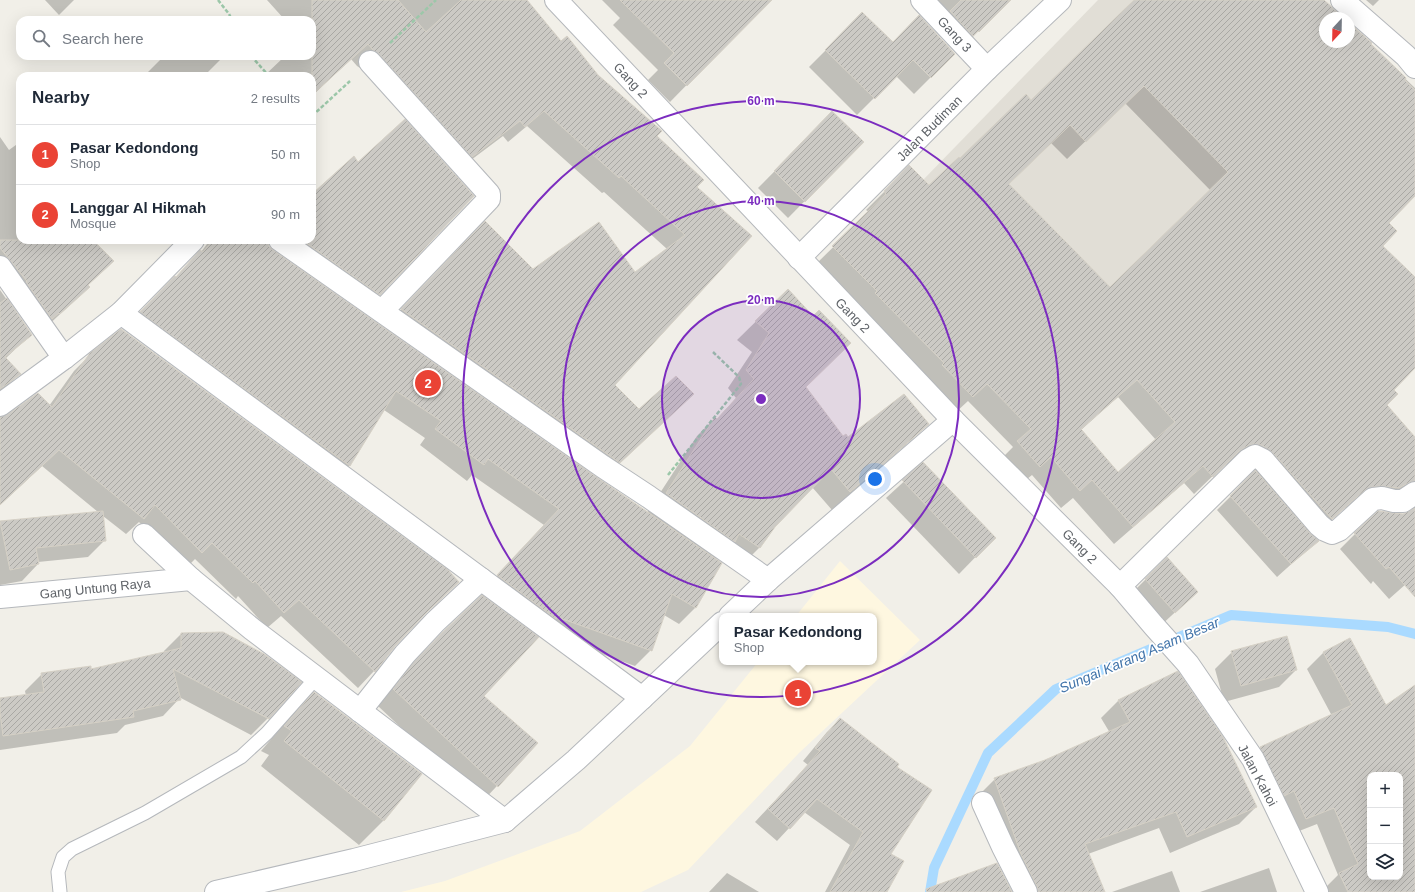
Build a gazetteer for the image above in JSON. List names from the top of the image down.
{
  "streets": {
    "street": [
      "Gang 3",
      "Gang 2",
      "Jalan Budiman",
      "Gang Untung Raya",
      "Jalan Kahoi"
    ]
  },
  "crossings": [
    ["Gang 3", "Jalan Budiman"],
    ["Gang 2", "Jalan Budiman"],
    ["Gang 2", "Jalan Kahoi"]
  ],
  "water": ["Sungai Karang Asam Besar"],
  "north": "bottom",
  "page": {
    "search": "Search here",
    "heading": ["Nearby", "2 results"],
    "list": [
      {
        "mark": "1",
        "name": "Pasar Kedondong",
        "note": "Shop",
        "value": "50 m"
      },
      {
        "mark": "2",
        "name": "Langgar Al Hikmah",
        "note": "Mosque",
        "value": "90 m"
      }
    ],
    "pins": ["2", "1"],
    "popup": ["Pasar Kedondong", "Shop"],
    "map_buttons": ["+", "−"]
  },
  "rings": ["60 m", "40 m", "20 m"]
}
